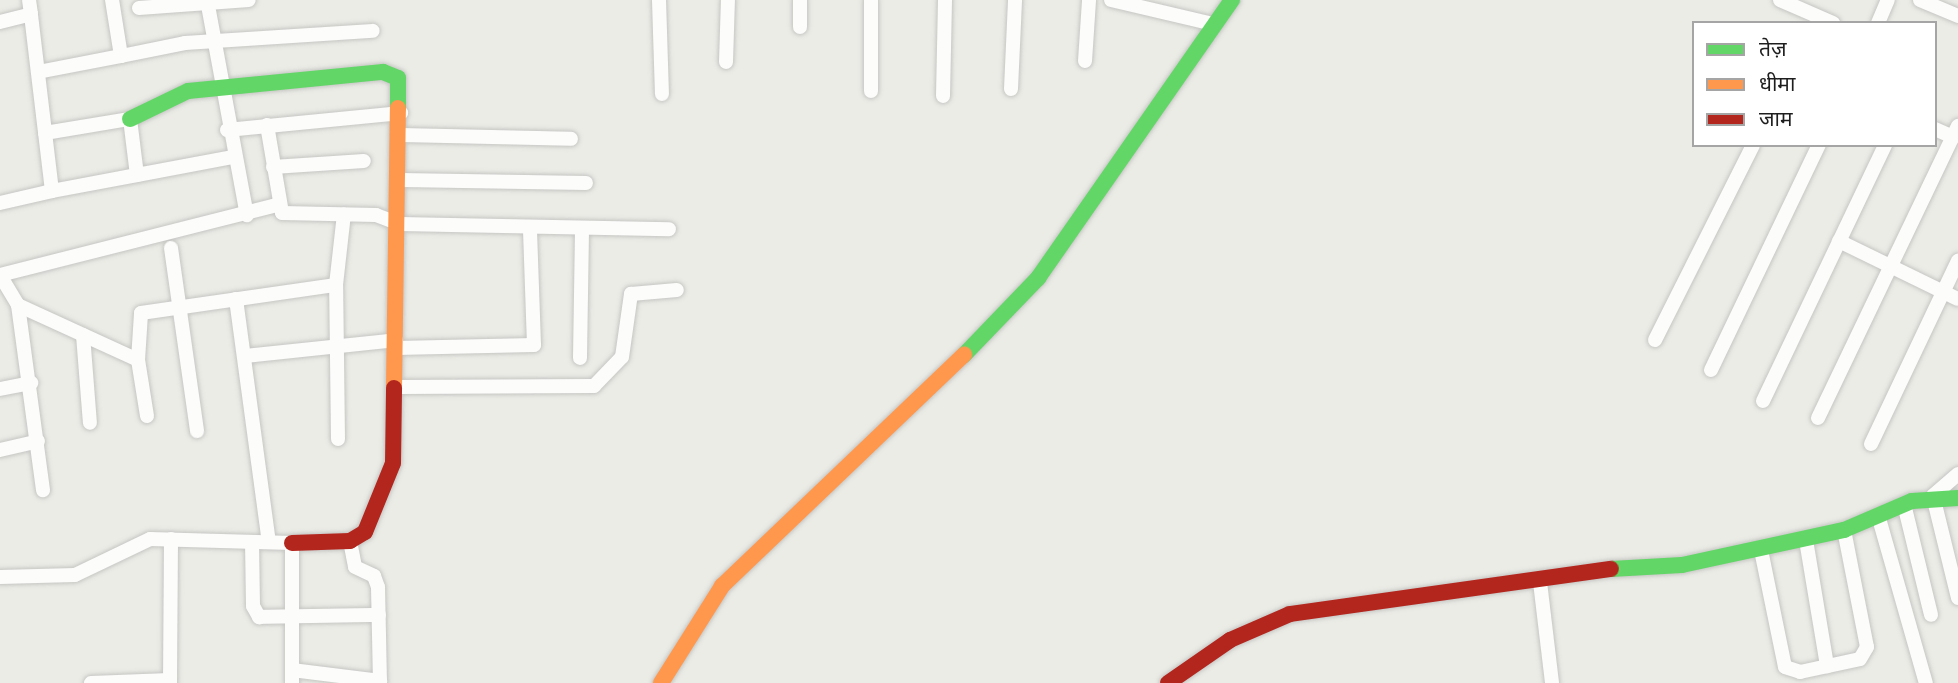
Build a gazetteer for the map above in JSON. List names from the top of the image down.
{
  "legend": ["तेज़", "धीमा", "जाम"]
}
